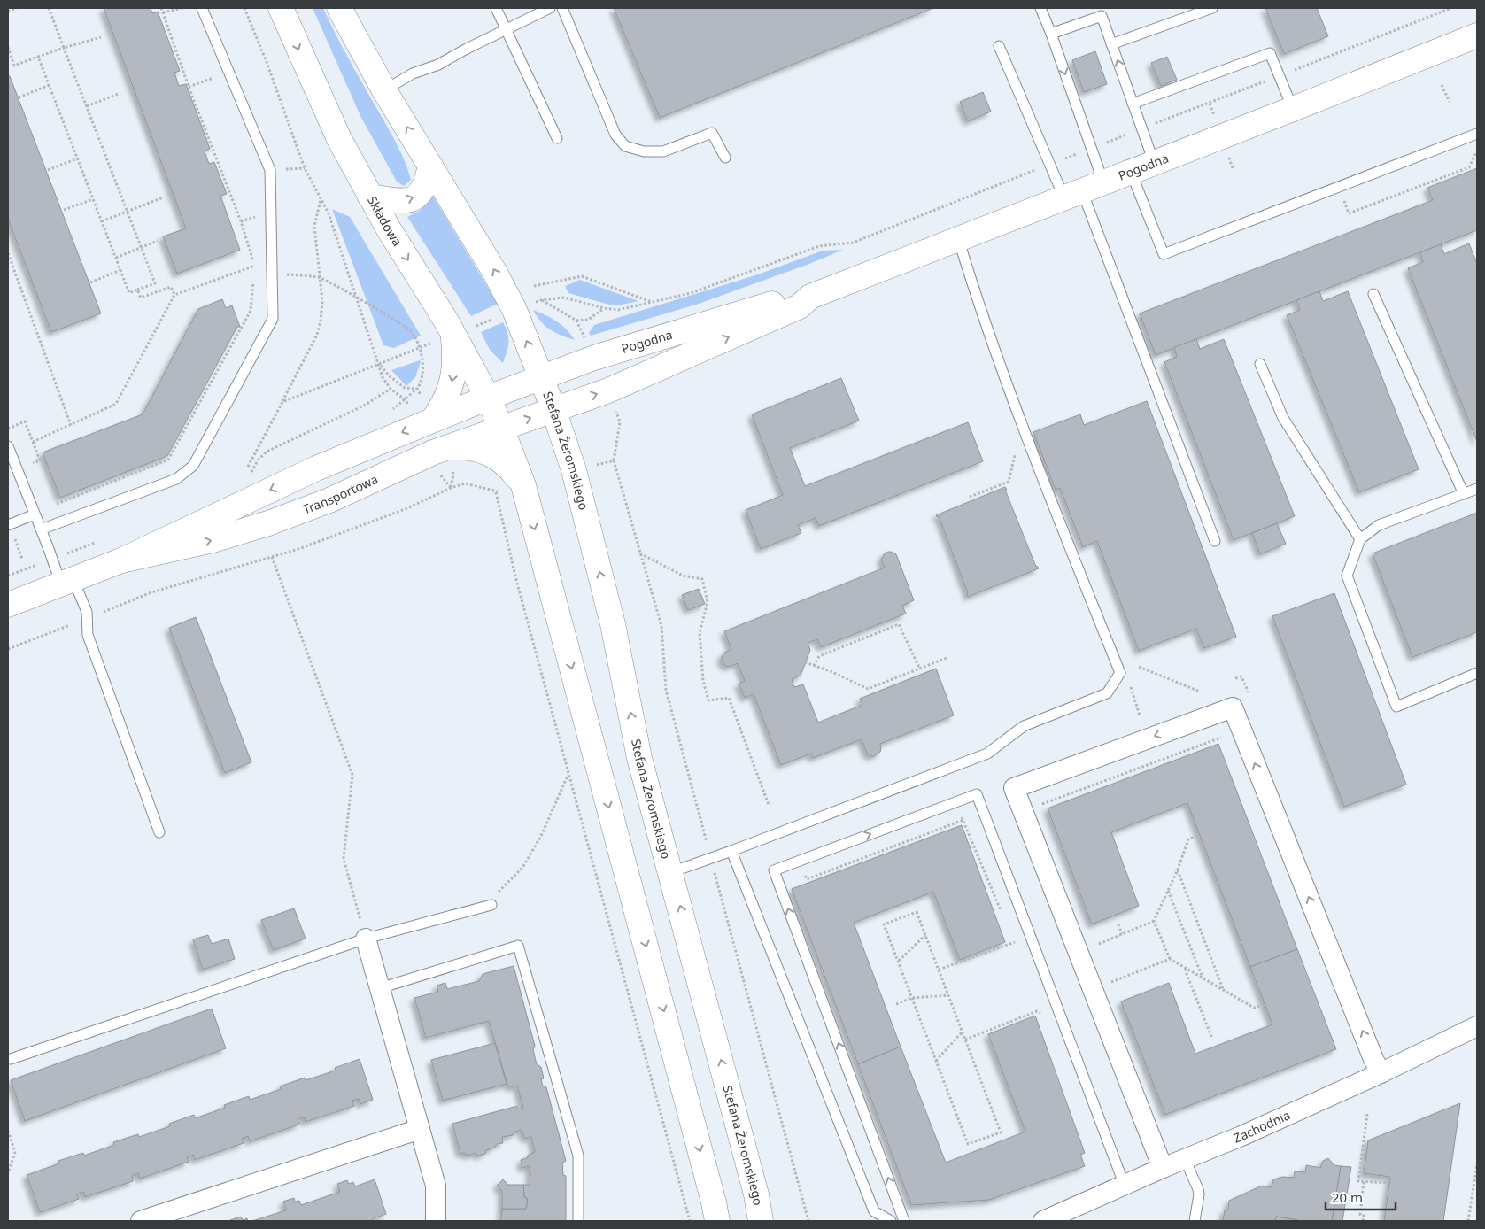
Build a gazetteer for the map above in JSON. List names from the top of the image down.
{
  "streets": {
    "main road": [
      "Pogodna",
      "Składowa",
      "Stefana Żeromskiego",
      "Transportowa"
    ],
    "street": ["Zachodnia"]
  },
  "crossings": [
    ["Pogodna", "Składowa"],
    ["Pogodna", "Stefana Żeromskiego"],
    ["Pogodna", "Transportowa"],
    ["Składowa", "Transportowa"],
    ["Stefana Żeromskiego", "Transportowa"]
  ],
  "scale_bar": "20 m"
}
